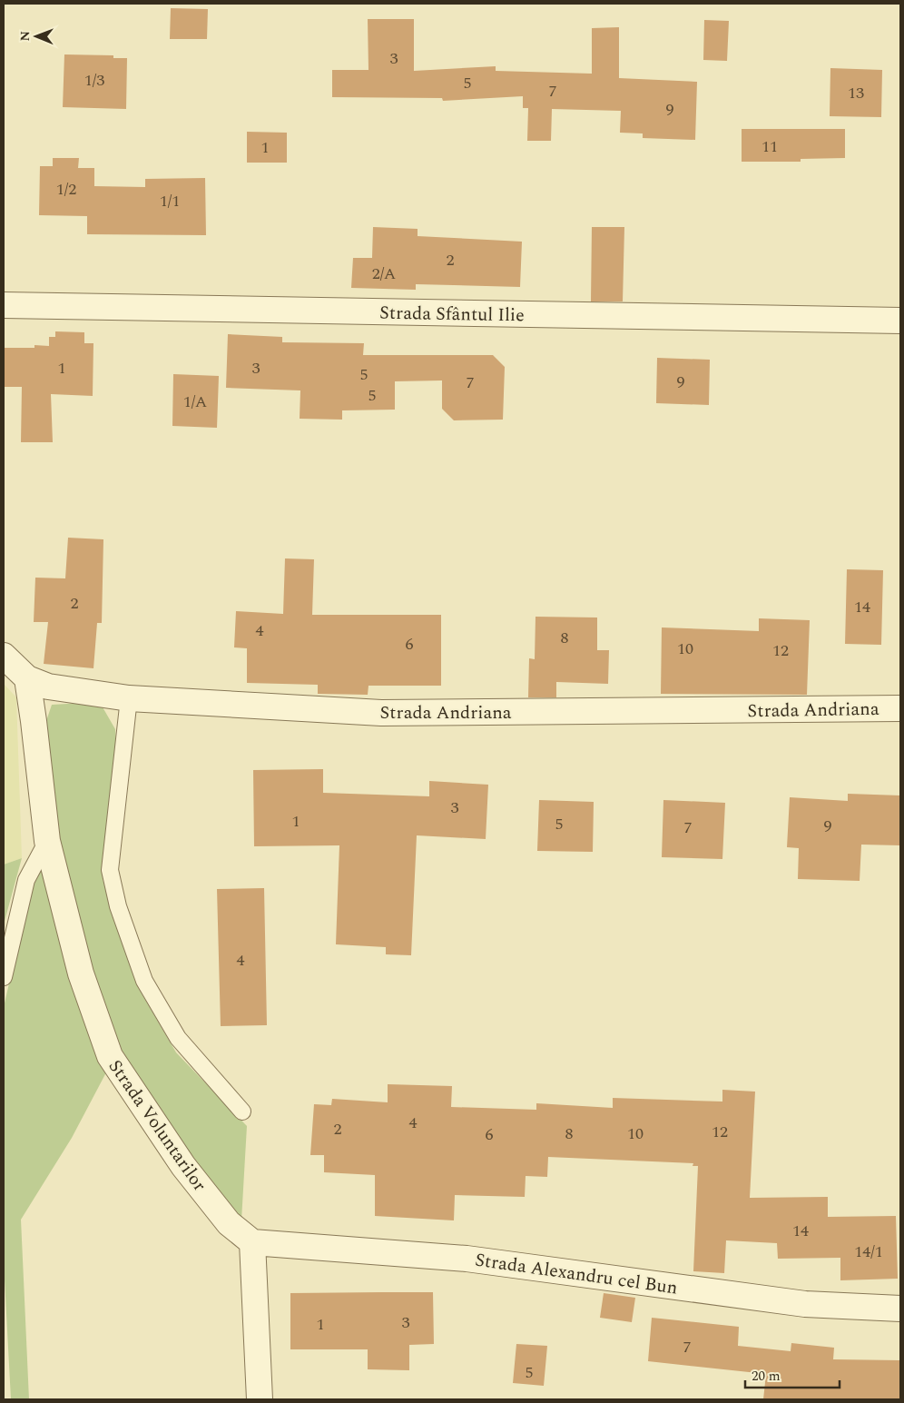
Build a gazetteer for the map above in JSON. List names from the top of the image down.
{
  "streets": {
    "street": [
      "Strada Sfântul Ilie",
      "Strada Andriana",
      "Strada Voluntarilor",
      "Strada Alexandru cel Bun"
    ]
  },
  "crossings": [
    ["Strada Andriana", "Strada Voluntarilor"],
    ["Strada Voluntarilor", "Strada Alexandru cel Bun"]
  ],
  "house_numbers": [
    "3",
    "1/3",
    "5",
    "7",
    "13",
    "9",
    "11",
    "1",
    "1/2",
    "1/1",
    "2",
    "2/A",
    "1",
    "3",
    "5",
    "9",
    "7",
    "5",
    "1/A",
    "2",
    "14",
    "4",
    "8",
    "6",
    "10",
    "12",
    "3",
    "1",
    "5",
    "9",
    "7",
    "4",
    "4",
    "2",
    "12",
    "8",
    "10",
    "6",
    "14",
    "14/1",
    "3",
    "1",
    "7",
    "5"
  ],
  "scale_bar": "20 m",
  "north": "left"
}
